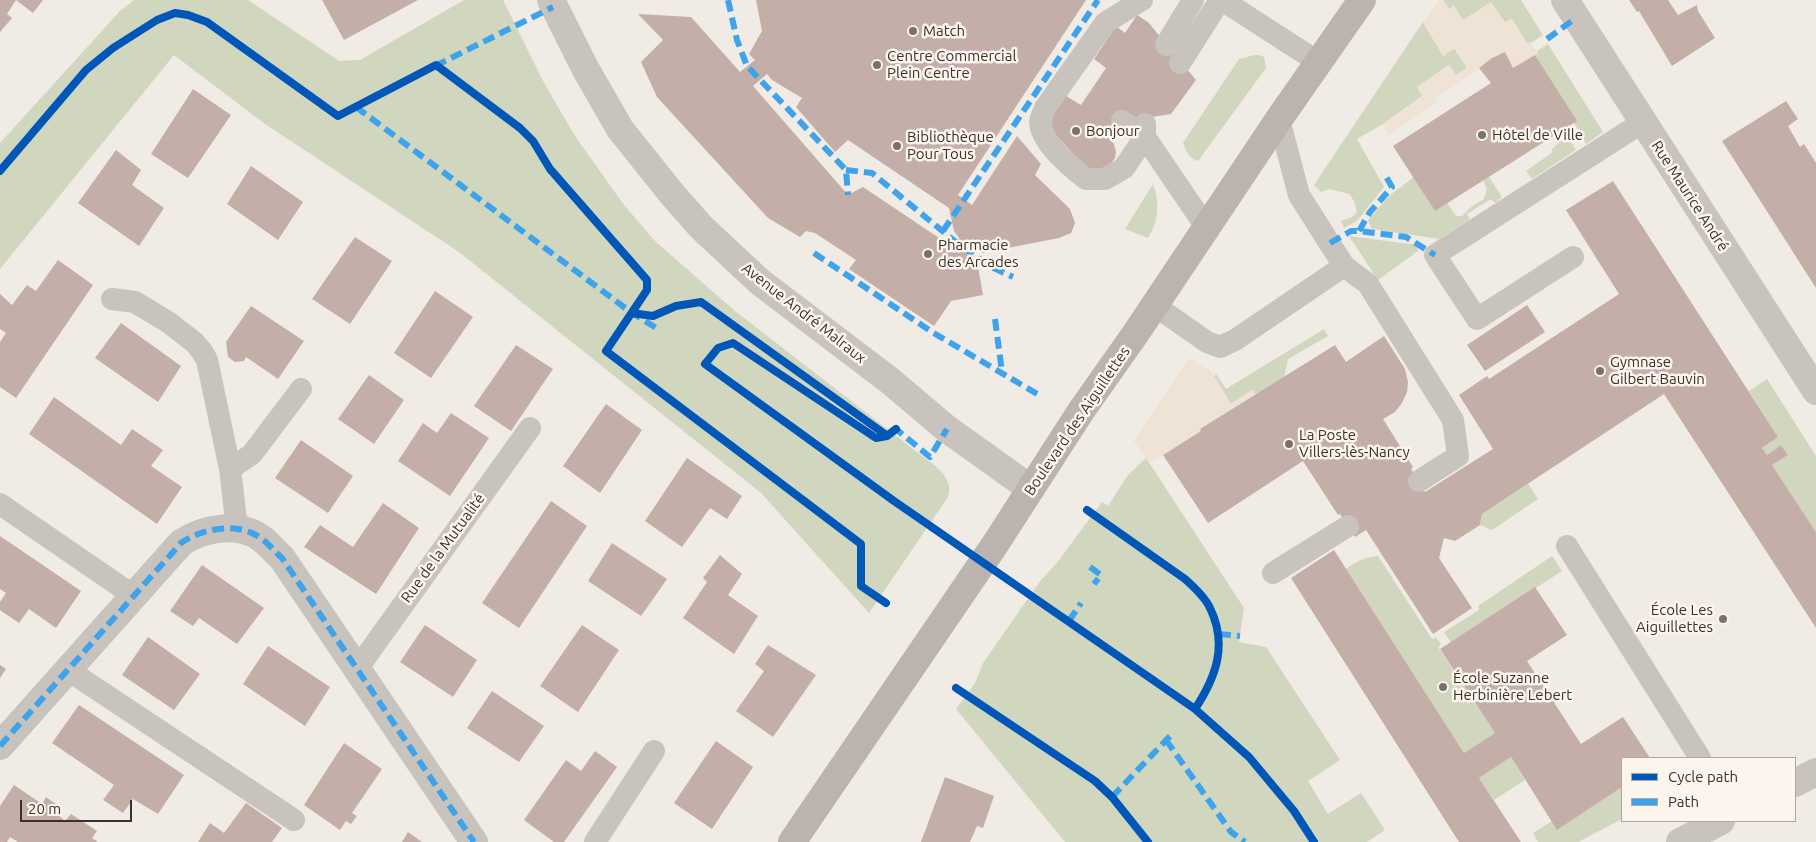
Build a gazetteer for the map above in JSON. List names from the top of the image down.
{
  "streets": {
    "main road": ["Boulevard des Aiguillettes"],
    "street": ["Rue Maurice André", "Avenue André Malraux"],
    "lane": ["Rue de la Mutualité"]
  },
  "crossings": [
    ["Avenue André Malraux", "Boulevard des Aiguillettes"]
  ],
  "places": [
    "Match",
    "Centre Commercial Plein Centre",
    "Bonjour",
    "Hôtel de Ville",
    "Bibliothèque Pour Tous",
    "Pharmacie des Arcades",
    "Gymnase Gilbert Bauvin",
    "La Poste Villers-lès-Nancy",
    "École Les Aiguillettes",
    "École Suzanne Herbinière Lebert"
  ],
  "legend": ["Cycle path", "Path"],
  "scale_bar": "20 m"
}
